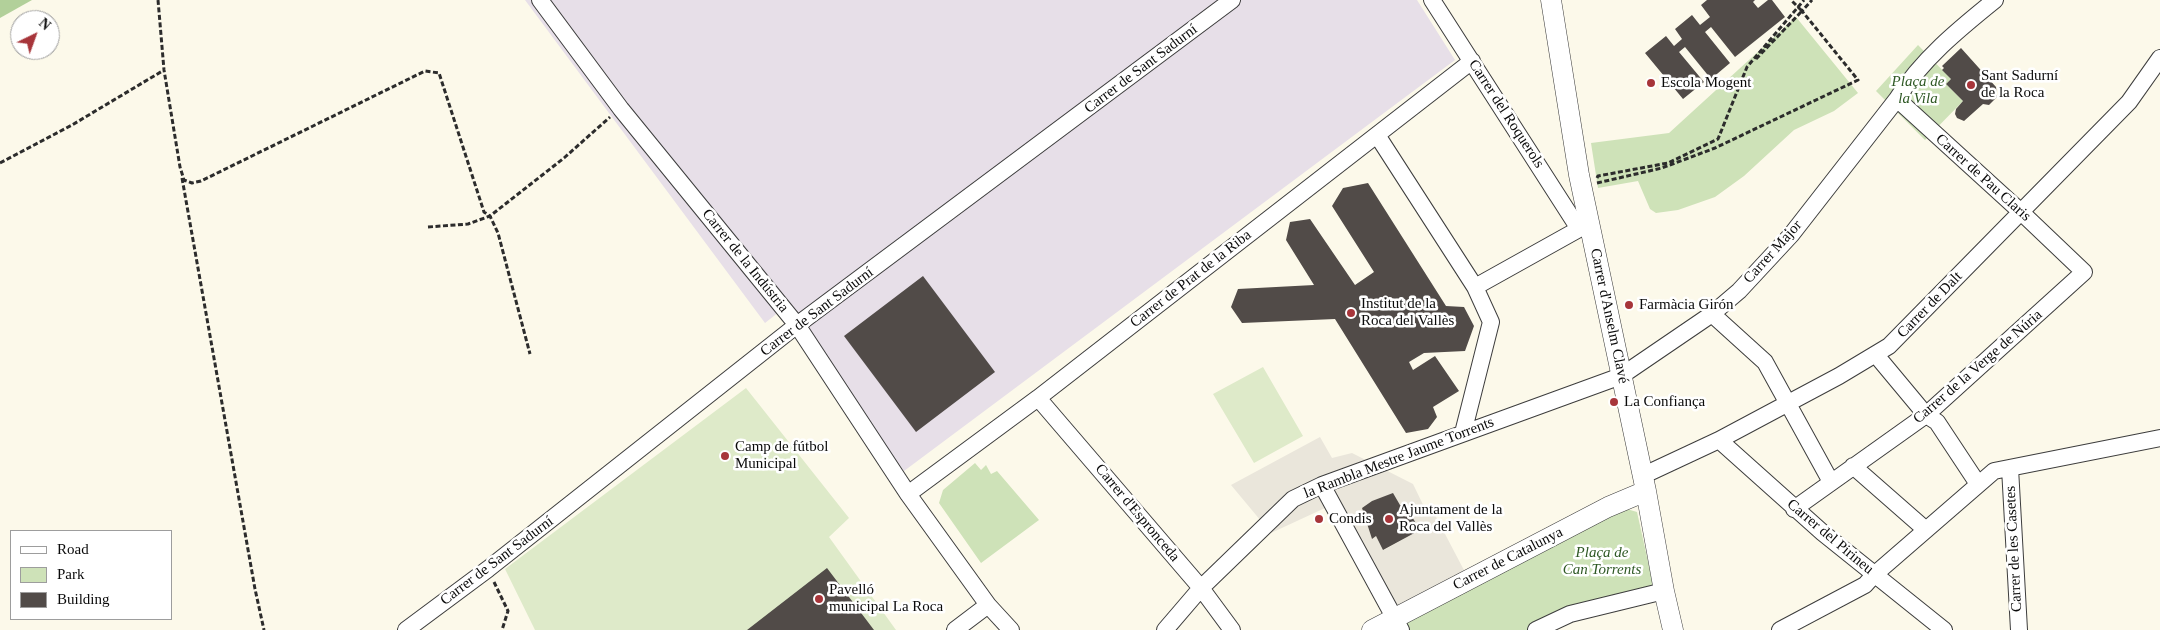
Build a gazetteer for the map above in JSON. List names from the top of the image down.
{
  "streets": {
    "street": [
      "Carrer de Sant Sadurní",
      "Carrer del Roquerols",
      "Carrer de Pau Claris",
      "Carrer Major",
      "Carrer de la Indústria",
      "Carrer de Prat de la Riba",
      "Carrer de Dalt",
      "Carrer d'Anselm Clavé",
      "Carrer de la Verge de Núria",
      "la Rambla Mestre Jaume Torrents",
      "Carrer d'Espronceda",
      "Carrer del Pirineu",
      "Carrer de les Casetes",
      "Carrer de Catalunya"
    ]
  },
  "crossings": [
    ["Carrer de Sant Sadurní", "Carrer de la Indústria"],
    ["Carrer del Roquerols", "Carrer de Prat de la Riba"],
    ["Carrer del Roquerols", "Carrer d'Anselm Clavé"],
    ["Carrer de Pau Claris", "Carrer Major"],
    ["Carrer de Pau Claris", "Carrer de Dalt"],
    ["Carrer de Pau Claris", "Carrer de la Verge de Núria"],
    ["Carrer Major", "Carrer d'Anselm Clavé"],
    ["Carrer Major", "la Rambla Mestre Jaume Torrents"],
    ["Carrer de la Indústria", "Carrer de Prat de la Riba"],
    ["Carrer de Prat de la Riba", "Carrer d'Espronceda"],
    ["Carrer de Dalt", "Carrer d'Anselm Clavé"],
    ["Carrer de Dalt", "Carrer del Pirineu"],
    ["Carrer de Dalt", "Carrer de Catalunya"],
    ["Carrer d'Anselm Clavé", "la Rambla Mestre Jaume Torrents"],
    ["Carrer d'Anselm Clavé", "Carrer de Catalunya"],
    ["Carrer de la Verge de Núria", "Carrer del Pirineu"],
    ["la Rambla Mestre Jaume Torrents", "Carrer d'Espronceda"]
  ],
  "parks": ["Plaça de la Vila", "Plaça de Can Torrents"],
  "places": [
    "Escola Mogent",
    "Sant Sadurní de la Roca",
    "Farmàcia Girón",
    "Institut de la Roca del Vallès",
    "La Confiança",
    "Camp de fútbol Municipal",
    "Condis",
    "Ajuntament de la Roca del Vallès",
    "Pavelló municipal La Roca"
  ],
  "legend": ["Road", "Park", "Building"],
  "north": "top right"
}
